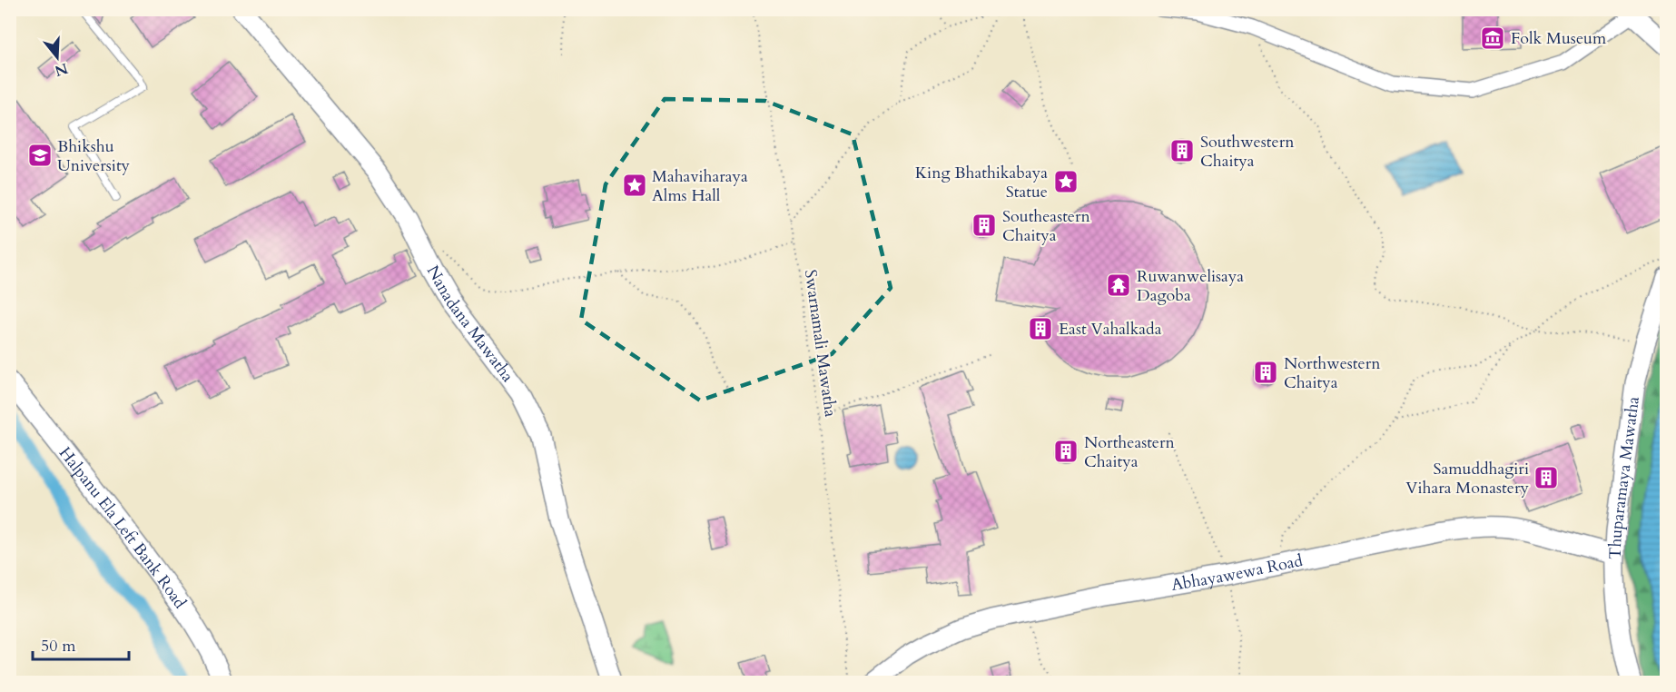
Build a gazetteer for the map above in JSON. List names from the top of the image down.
{
  "streets": {
    "main road": [
      "Nanadana Mawatha",
      "Thuparamaya Mawatha",
      "Halpanu Ela Left Bank Road",
      "Abhayawewa Road"
    ],
    "path": ["Swarnamali Mawatha"]
  },
  "crossings": [
    ["Thuparamaya Mawatha", "Abhayawewa Road"]
  ],
  "places": {
    "museum": ["Folk Museum"],
    "building": [
      "Southwestern Chaitya",
      "Southeastern Chaitya",
      "East Vahalkada",
      "Northwestern Chaitya",
      "Northeastern Chaitya",
      "Samuddhagiri Vihara Monastery"
    ],
    "school or university": ["Bhikshu University"],
    "place": ["King Bhathikabaya Statue", "Mahaviharaya Alms Hall"],
    "temple": ["Ruwanwelisaya Dagoba"]
  },
  "scale_bar": "50 m",
  "north": "bottom"
}
